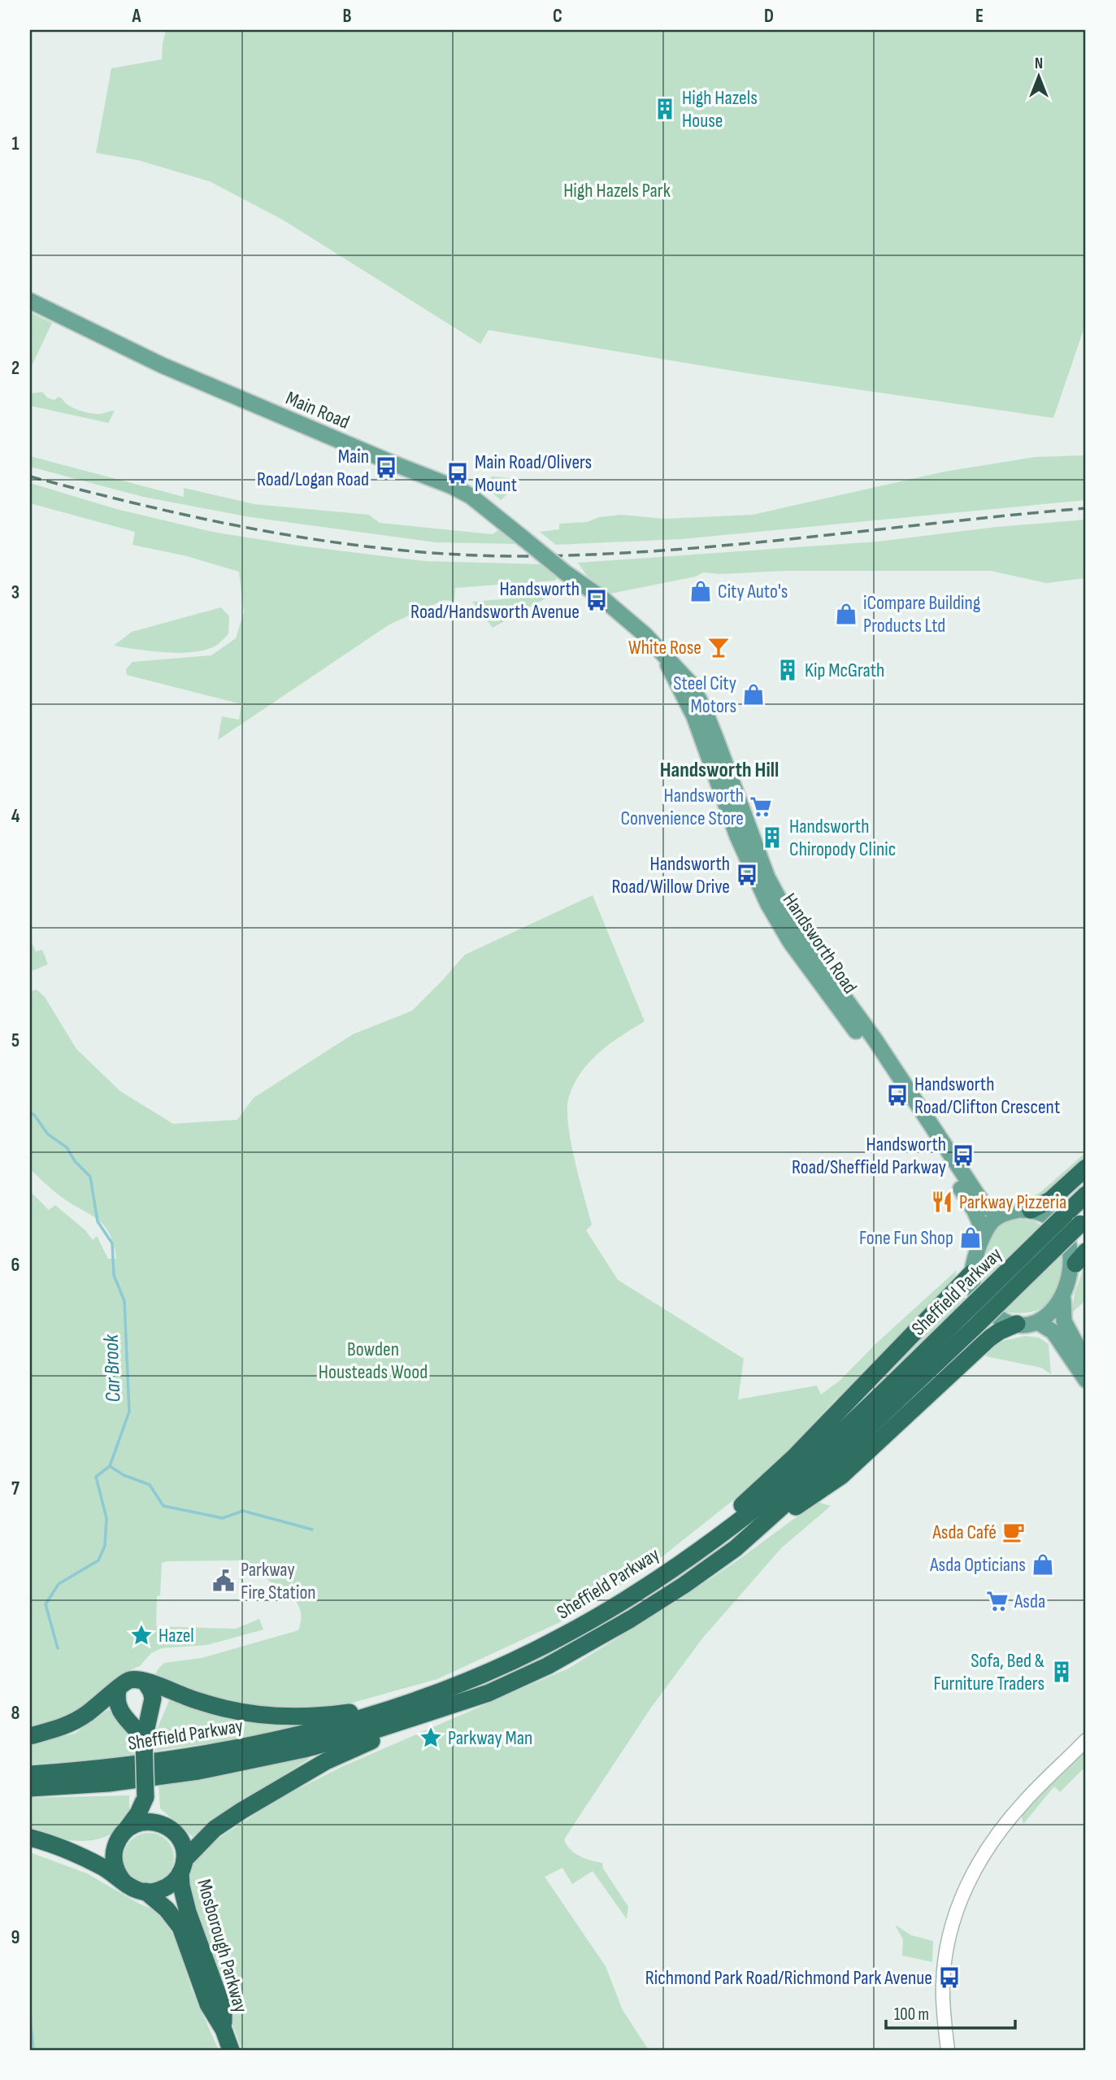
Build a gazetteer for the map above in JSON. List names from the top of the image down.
{
  "streets": {
    "highway": ["Sheffield Parkway", "Mosborough Parkway"],
    "main road": ["Main Road", "Handsworth Road"]
  },
  "crossings": [
    ["Main Road", "Handsworth Road"]
  ],
  "districts": ["Handsworth Hill"],
  "water": ["Car Brook"],
  "parks": ["High Hazels Park", "Bowden Housteads Wood"],
  "places": {
    "building": [
      "High Hazels House",
      "Kip McGrath",
      "Handsworth Chiropody Clinic",
      "Sofa, Bed & Furniture Traders"
    ],
    "bus stop": [
      "Main Road/Logan Road",
      "Main Road/Olivers Mount",
      "Handsworth Road/Handsworth Avenue",
      "Handsworth Road/Willow Drive",
      "Handsworth Road/Clifton Crescent",
      "Handsworth Road/Sheffield Parkway",
      "Richmond Park Road/Richmond Park Avenue"
    ],
    "shop": [
      "City Auto's",
      "iCompare Building Products Ltd",
      "Steel City Motors",
      "Fone Fun Shop",
      "Asda Opticians"
    ],
    "bar": ["White Rose"],
    "supermarket": ["Handsworth Convenience Store", "Asda"],
    "restaurant": ["Parkway Pizzeria"],
    "cafe": ["Asda Café"],
    "public building": ["Parkway Fire Station"],
    "place": ["Hazel", "Parkway Man"]
  },
  "scale_bar": "100 m",
  "north": "top",
  "grid": {
    "columns": [
      "A",
      "B",
      "C",
      "D",
      "E"
    ],
    "rows": [
      "1",
      "2",
      "3",
      "4",
      "5",
      "6",
      "7",
      "8",
      "9"
    ]
  }
}
